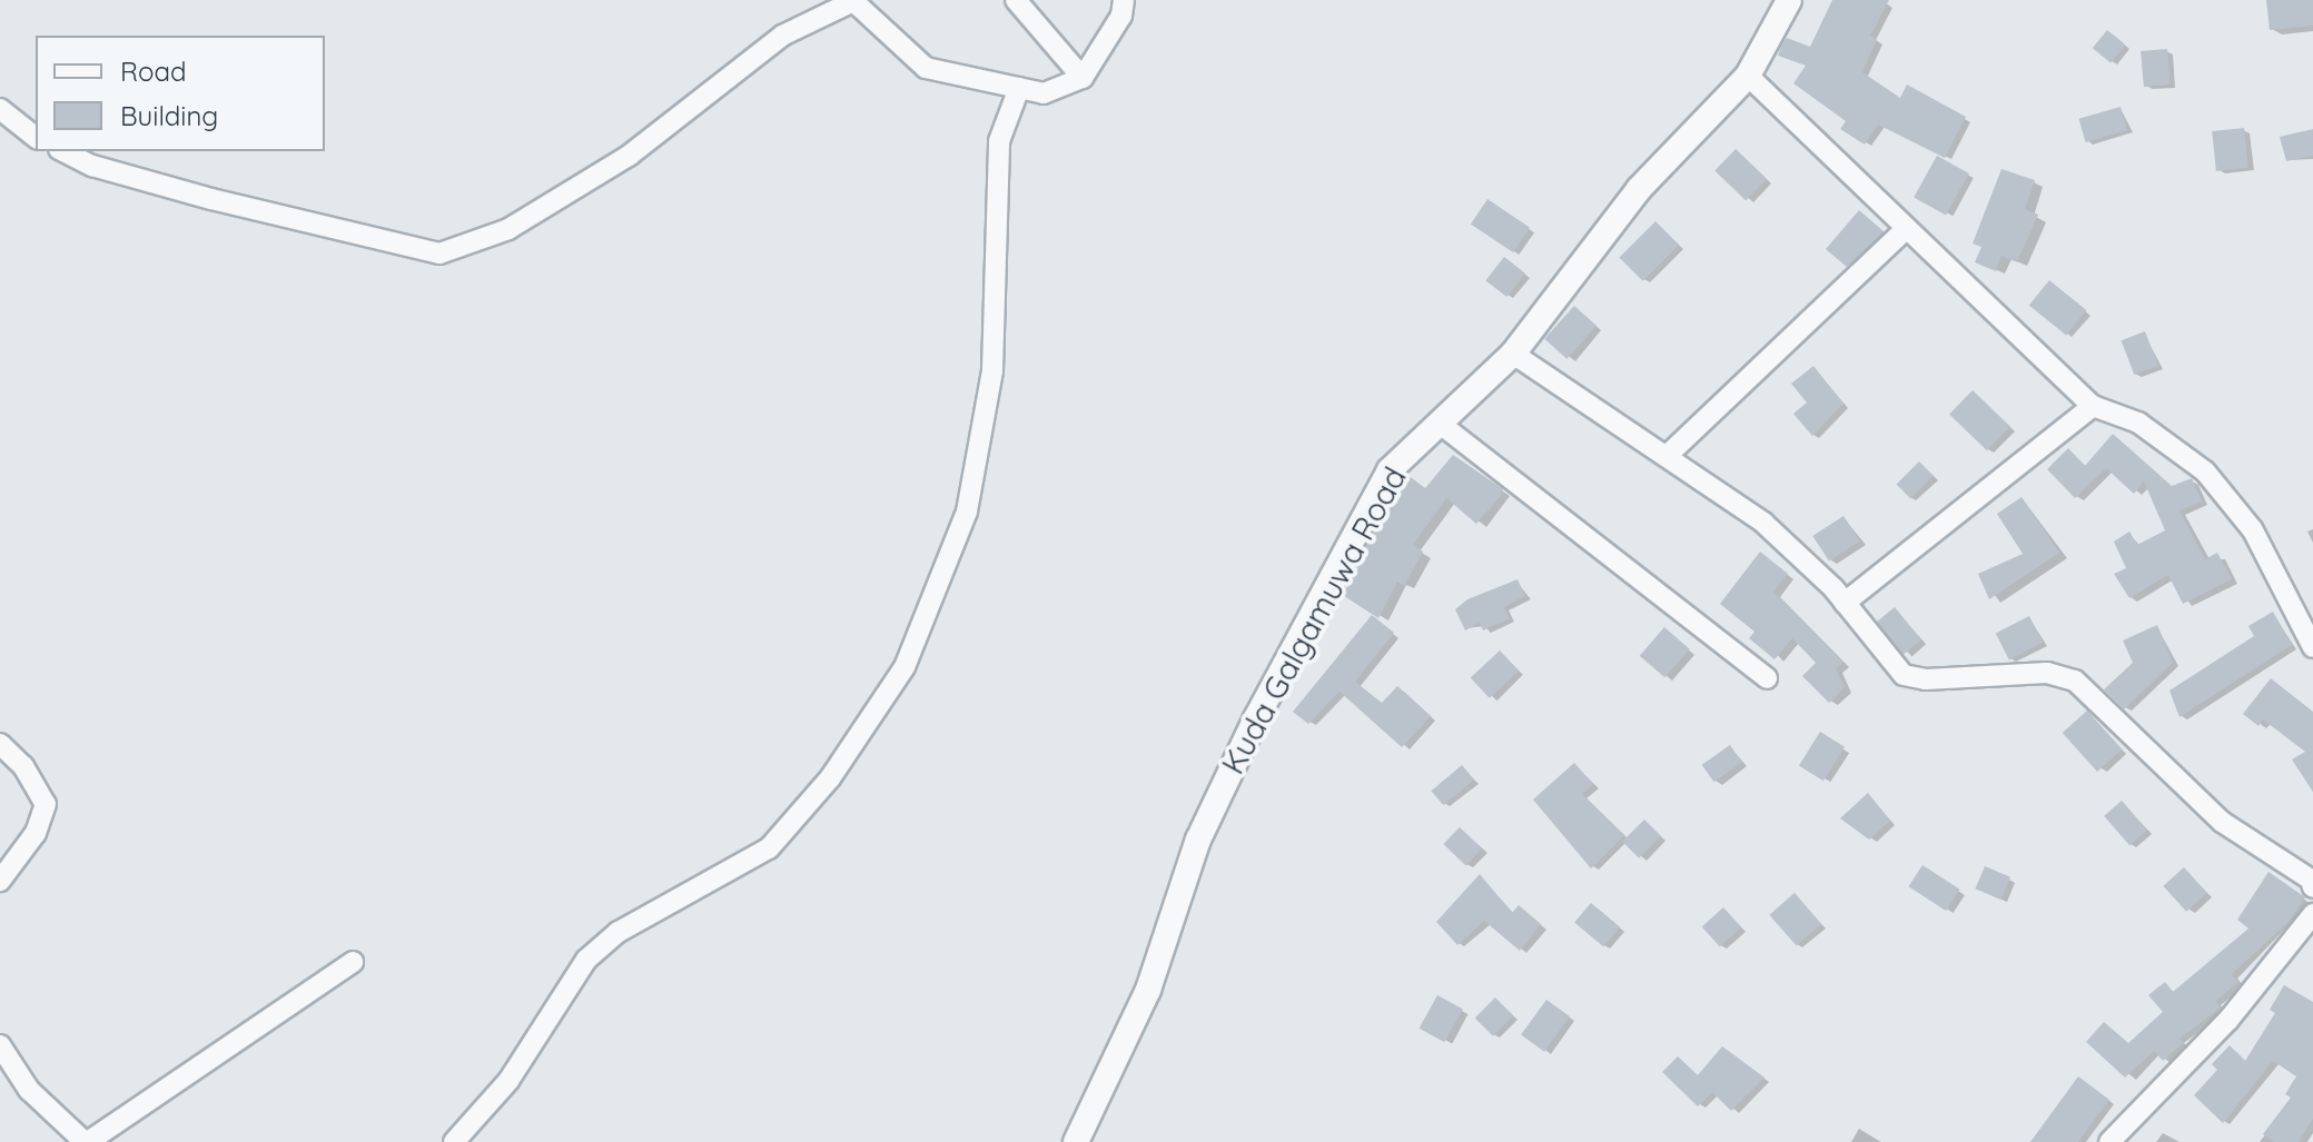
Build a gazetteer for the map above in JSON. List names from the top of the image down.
{
  "streets": {
    "street": ["Kuda Galgamuwa Road"]
  },
  "legend": ["Road", "Building"]
}
